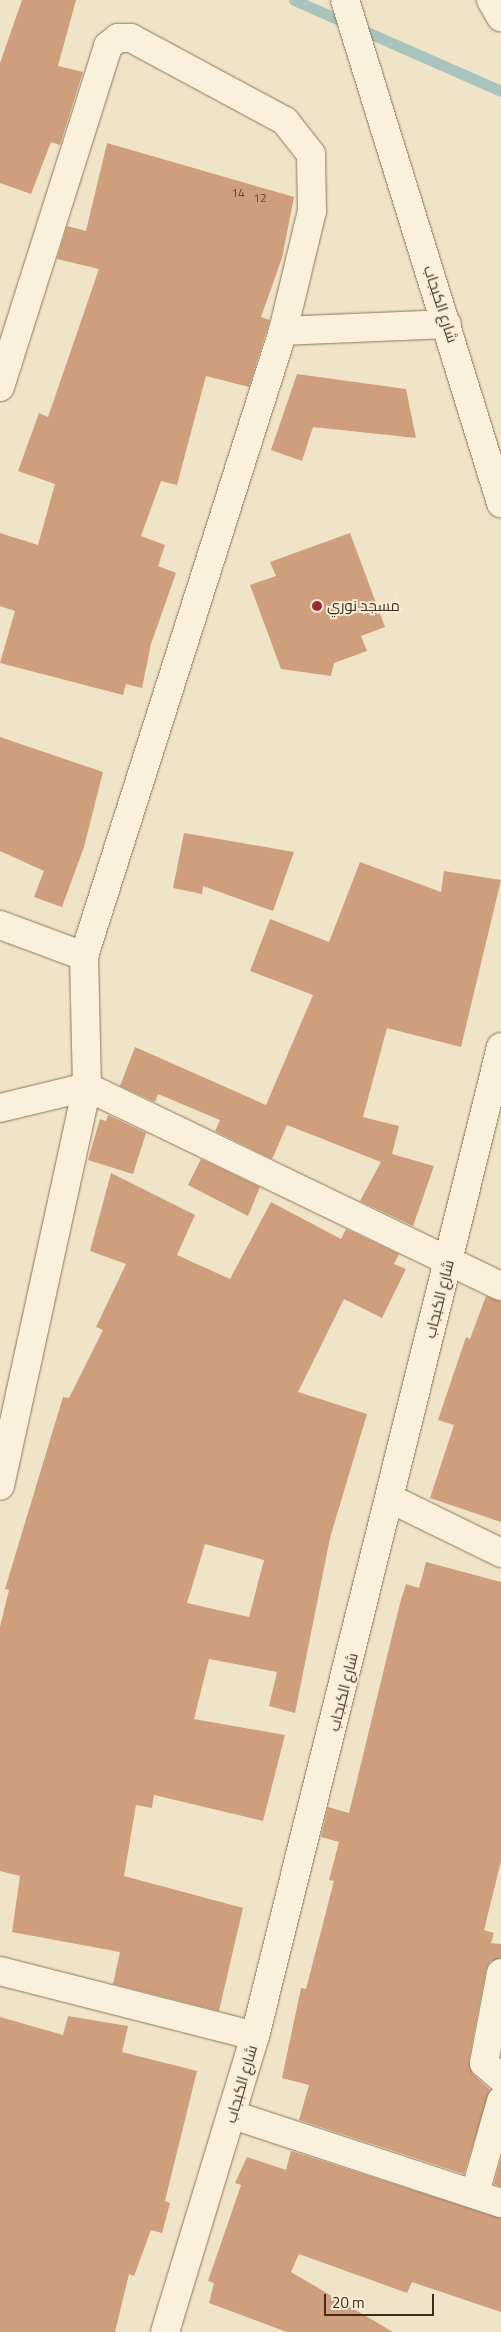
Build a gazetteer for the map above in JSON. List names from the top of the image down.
{
  "streets": {
    "street": ["شارع الكبجاب"]
  },
  "places": ["مسجد نوري"],
  "house_numbers": ["14", "12"],
  "scale_bar": "20 m"
}
